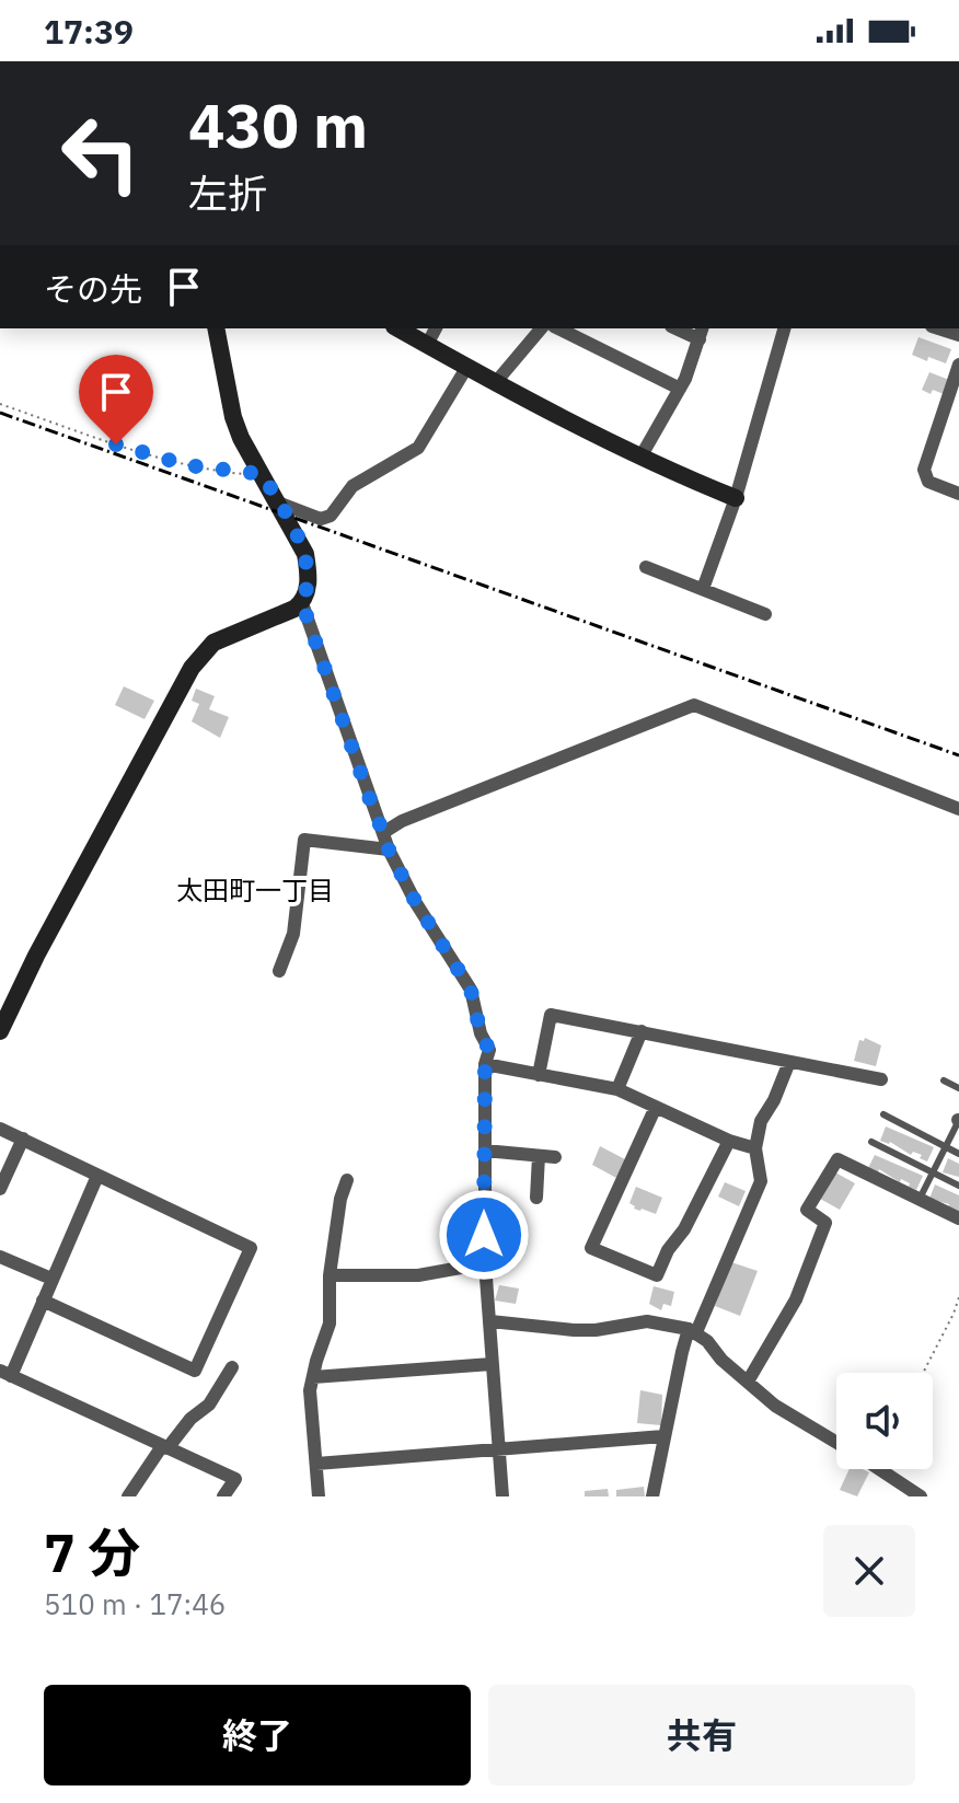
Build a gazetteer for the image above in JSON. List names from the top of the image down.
{
  "districts": ["太田町一丁目"],
  "page": {
    "status": "17:39",
    "turn": ["430 m", "左折"],
    "then": "その先",
    "heading": ["7 分", "510 m · 17:46"],
    "buttons": ["終了", "共有"]
  }
}
